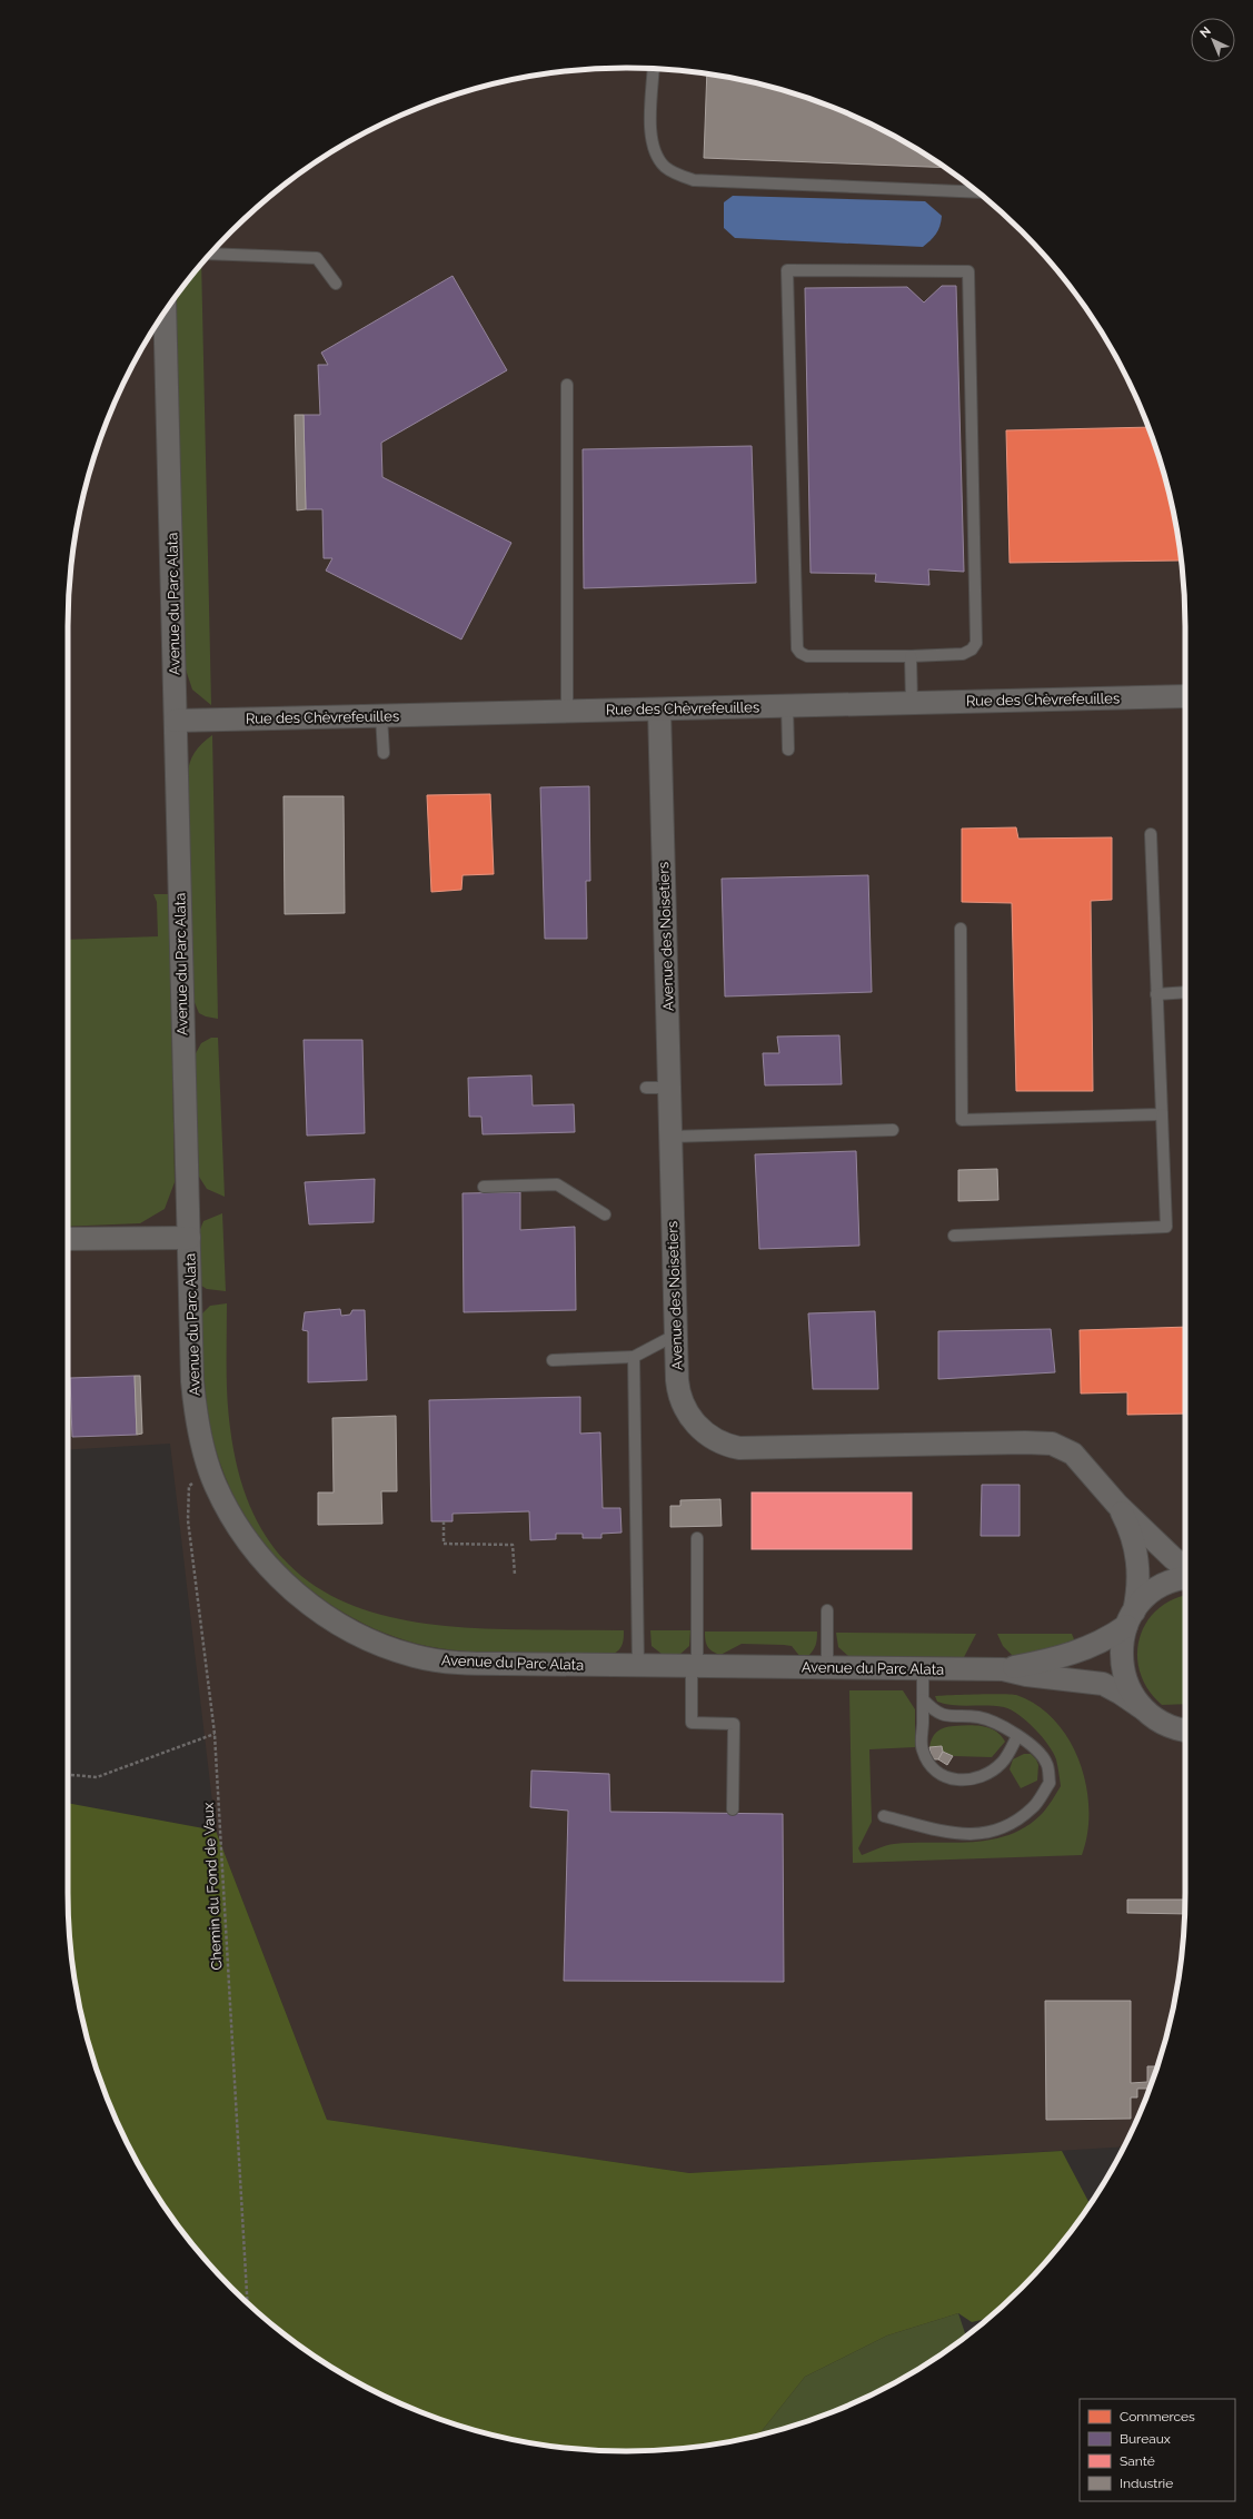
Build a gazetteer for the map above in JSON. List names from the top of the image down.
{
  "streets": {
    "street": ["Avenue du Parc Alata", "Rue des Chèvrefeuilles", "Avenue des Noisetiers"],
    "path": ["Chemin du Fond de Vaux"]
  },
  "crossings": [
    ["Avenue du Parc Alata", "Rue des Chèvrefeuilles"],
    ["Avenue du Parc Alata", "Avenue des Noisetiers"],
    ["Avenue du Parc Alata", "Chemin du Fond de Vaux"],
    ["Rue des Chèvrefeuilles", "Avenue des Noisetiers"]
  ],
  "legend": [
    "Commerces",
    "Bureaux",
    "Santé",
    "Industrie"
  ],
  "north": "top left"
}
